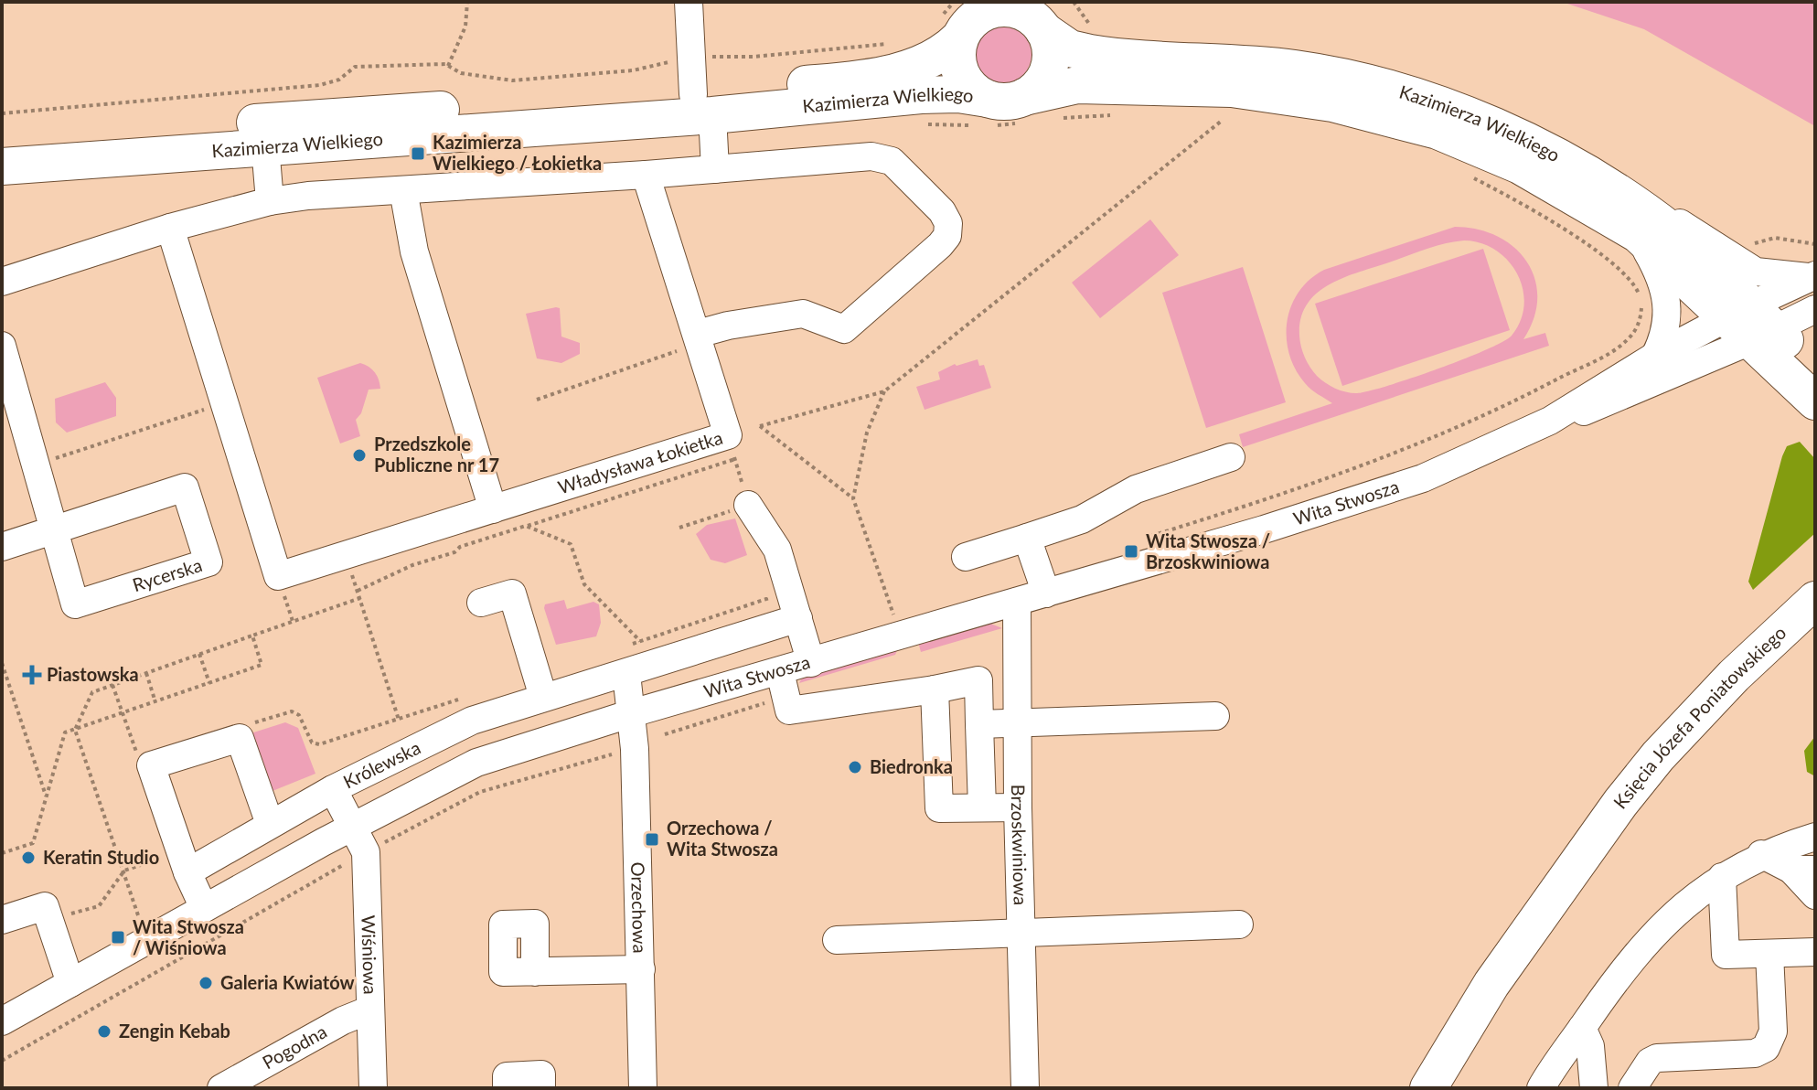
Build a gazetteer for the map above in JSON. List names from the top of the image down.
{
  "streets": {
    "main road": ["Kazimierza Wielkiego", "Księcia Józefa Poniatowskiego"],
    "street": [
      "Władysława Łokietka",
      "Wita Stwosza",
      "Rycerska",
      "Królewska",
      "Brzoskwiniowa",
      "Orzechowa",
      "Wiśniowa",
      "Pogodna"
    ]
  },
  "crossings": [
    ["Kazimierza Wielkiego", "Wita Stwosza"],
    ["Wita Stwosza", "Brzoskwiniowa"],
    ["Wita Stwosza", "Orzechowa"],
    ["Wita Stwosza", "Wiśniowa"],
    ["Królewska", "Wiśniowa"],
    ["Wiśniowa", "Pogodna"]
  ],
  "places": {
    "transit": [
      "Kazimierza Wielkiego / Łokietka",
      "Wita Stwosza / Brzoskwiniowa",
      "Orzechowa / Wita Stwosza",
      "Wita Stwosza / Wiśniowa"
    ],
    "other": [
      "Przedszkole Publiczne nr 17",
      "Biedronka",
      "Keratin Studio",
      "Galeria Kwiatów",
      "Zengin Kebab"
    ],
    "health": ["Piastowska"]
  }
}
